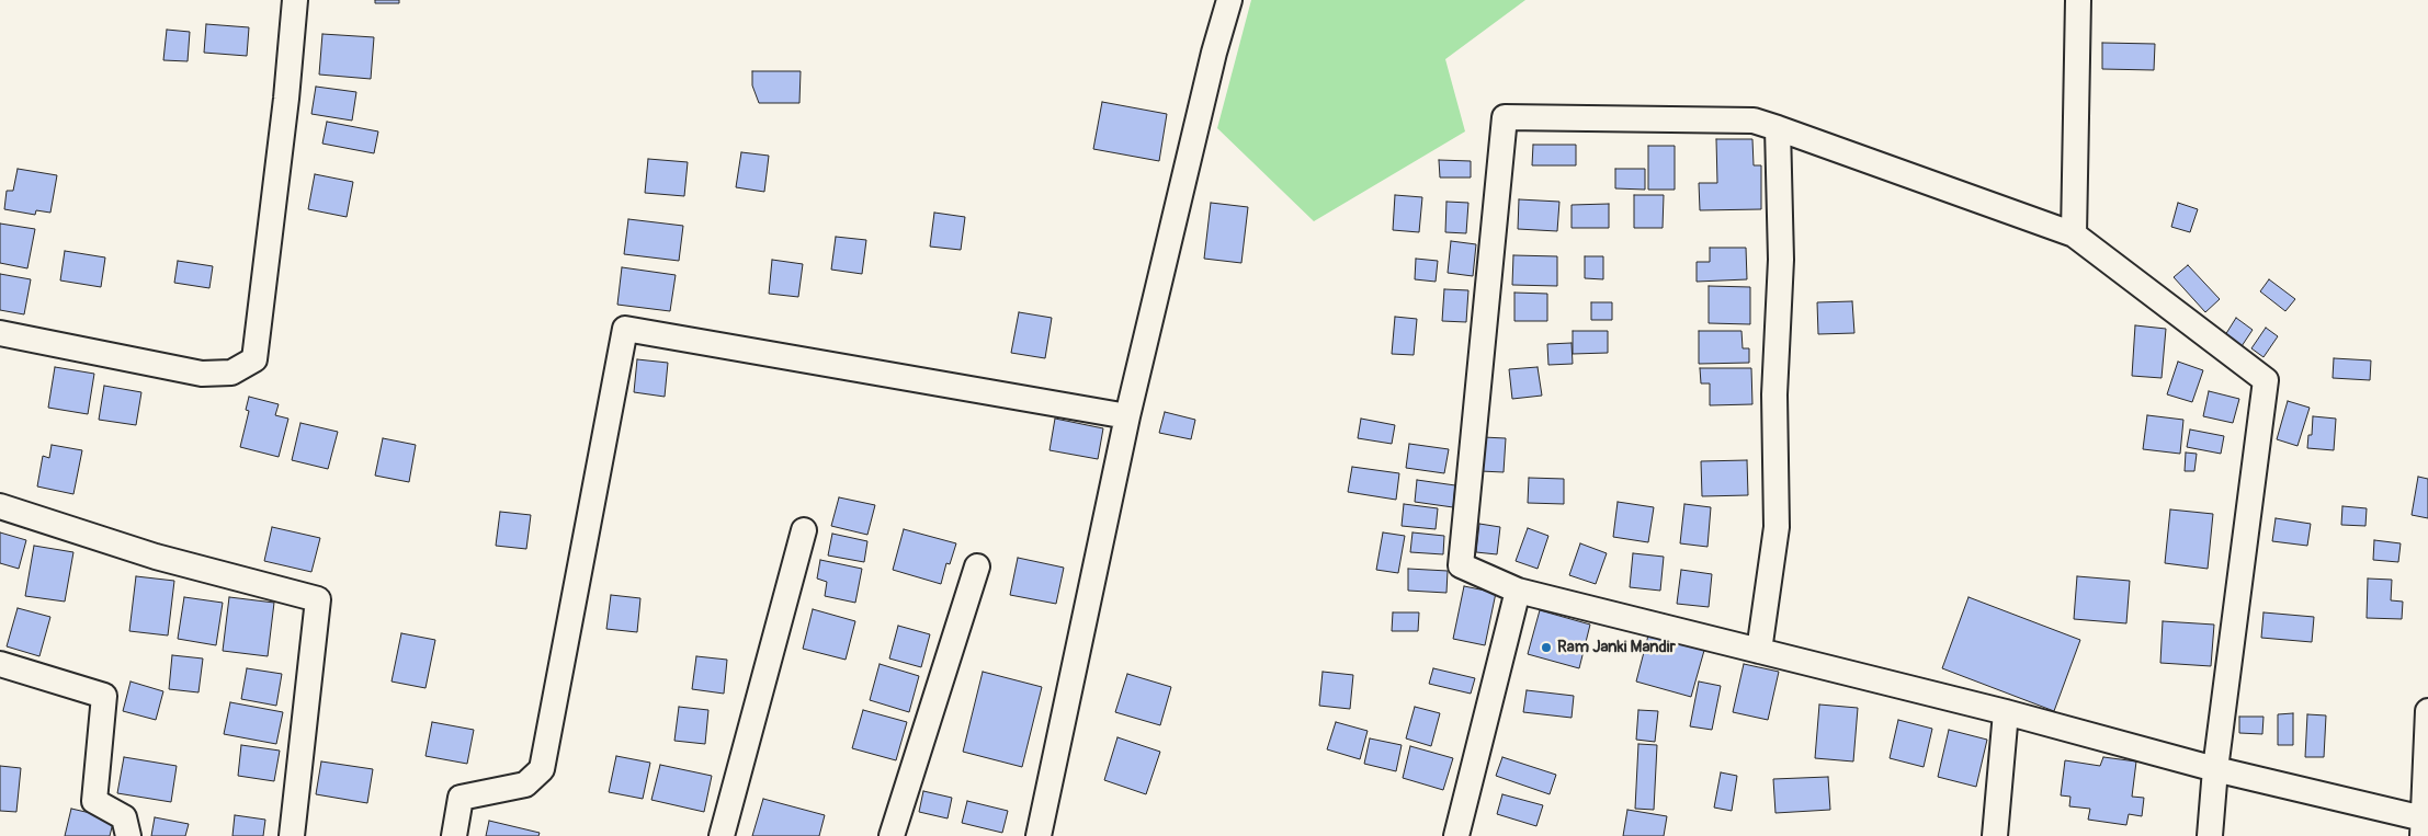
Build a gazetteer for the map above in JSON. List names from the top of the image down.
{
  "places": ["Ram Janki Mandir"]
}
